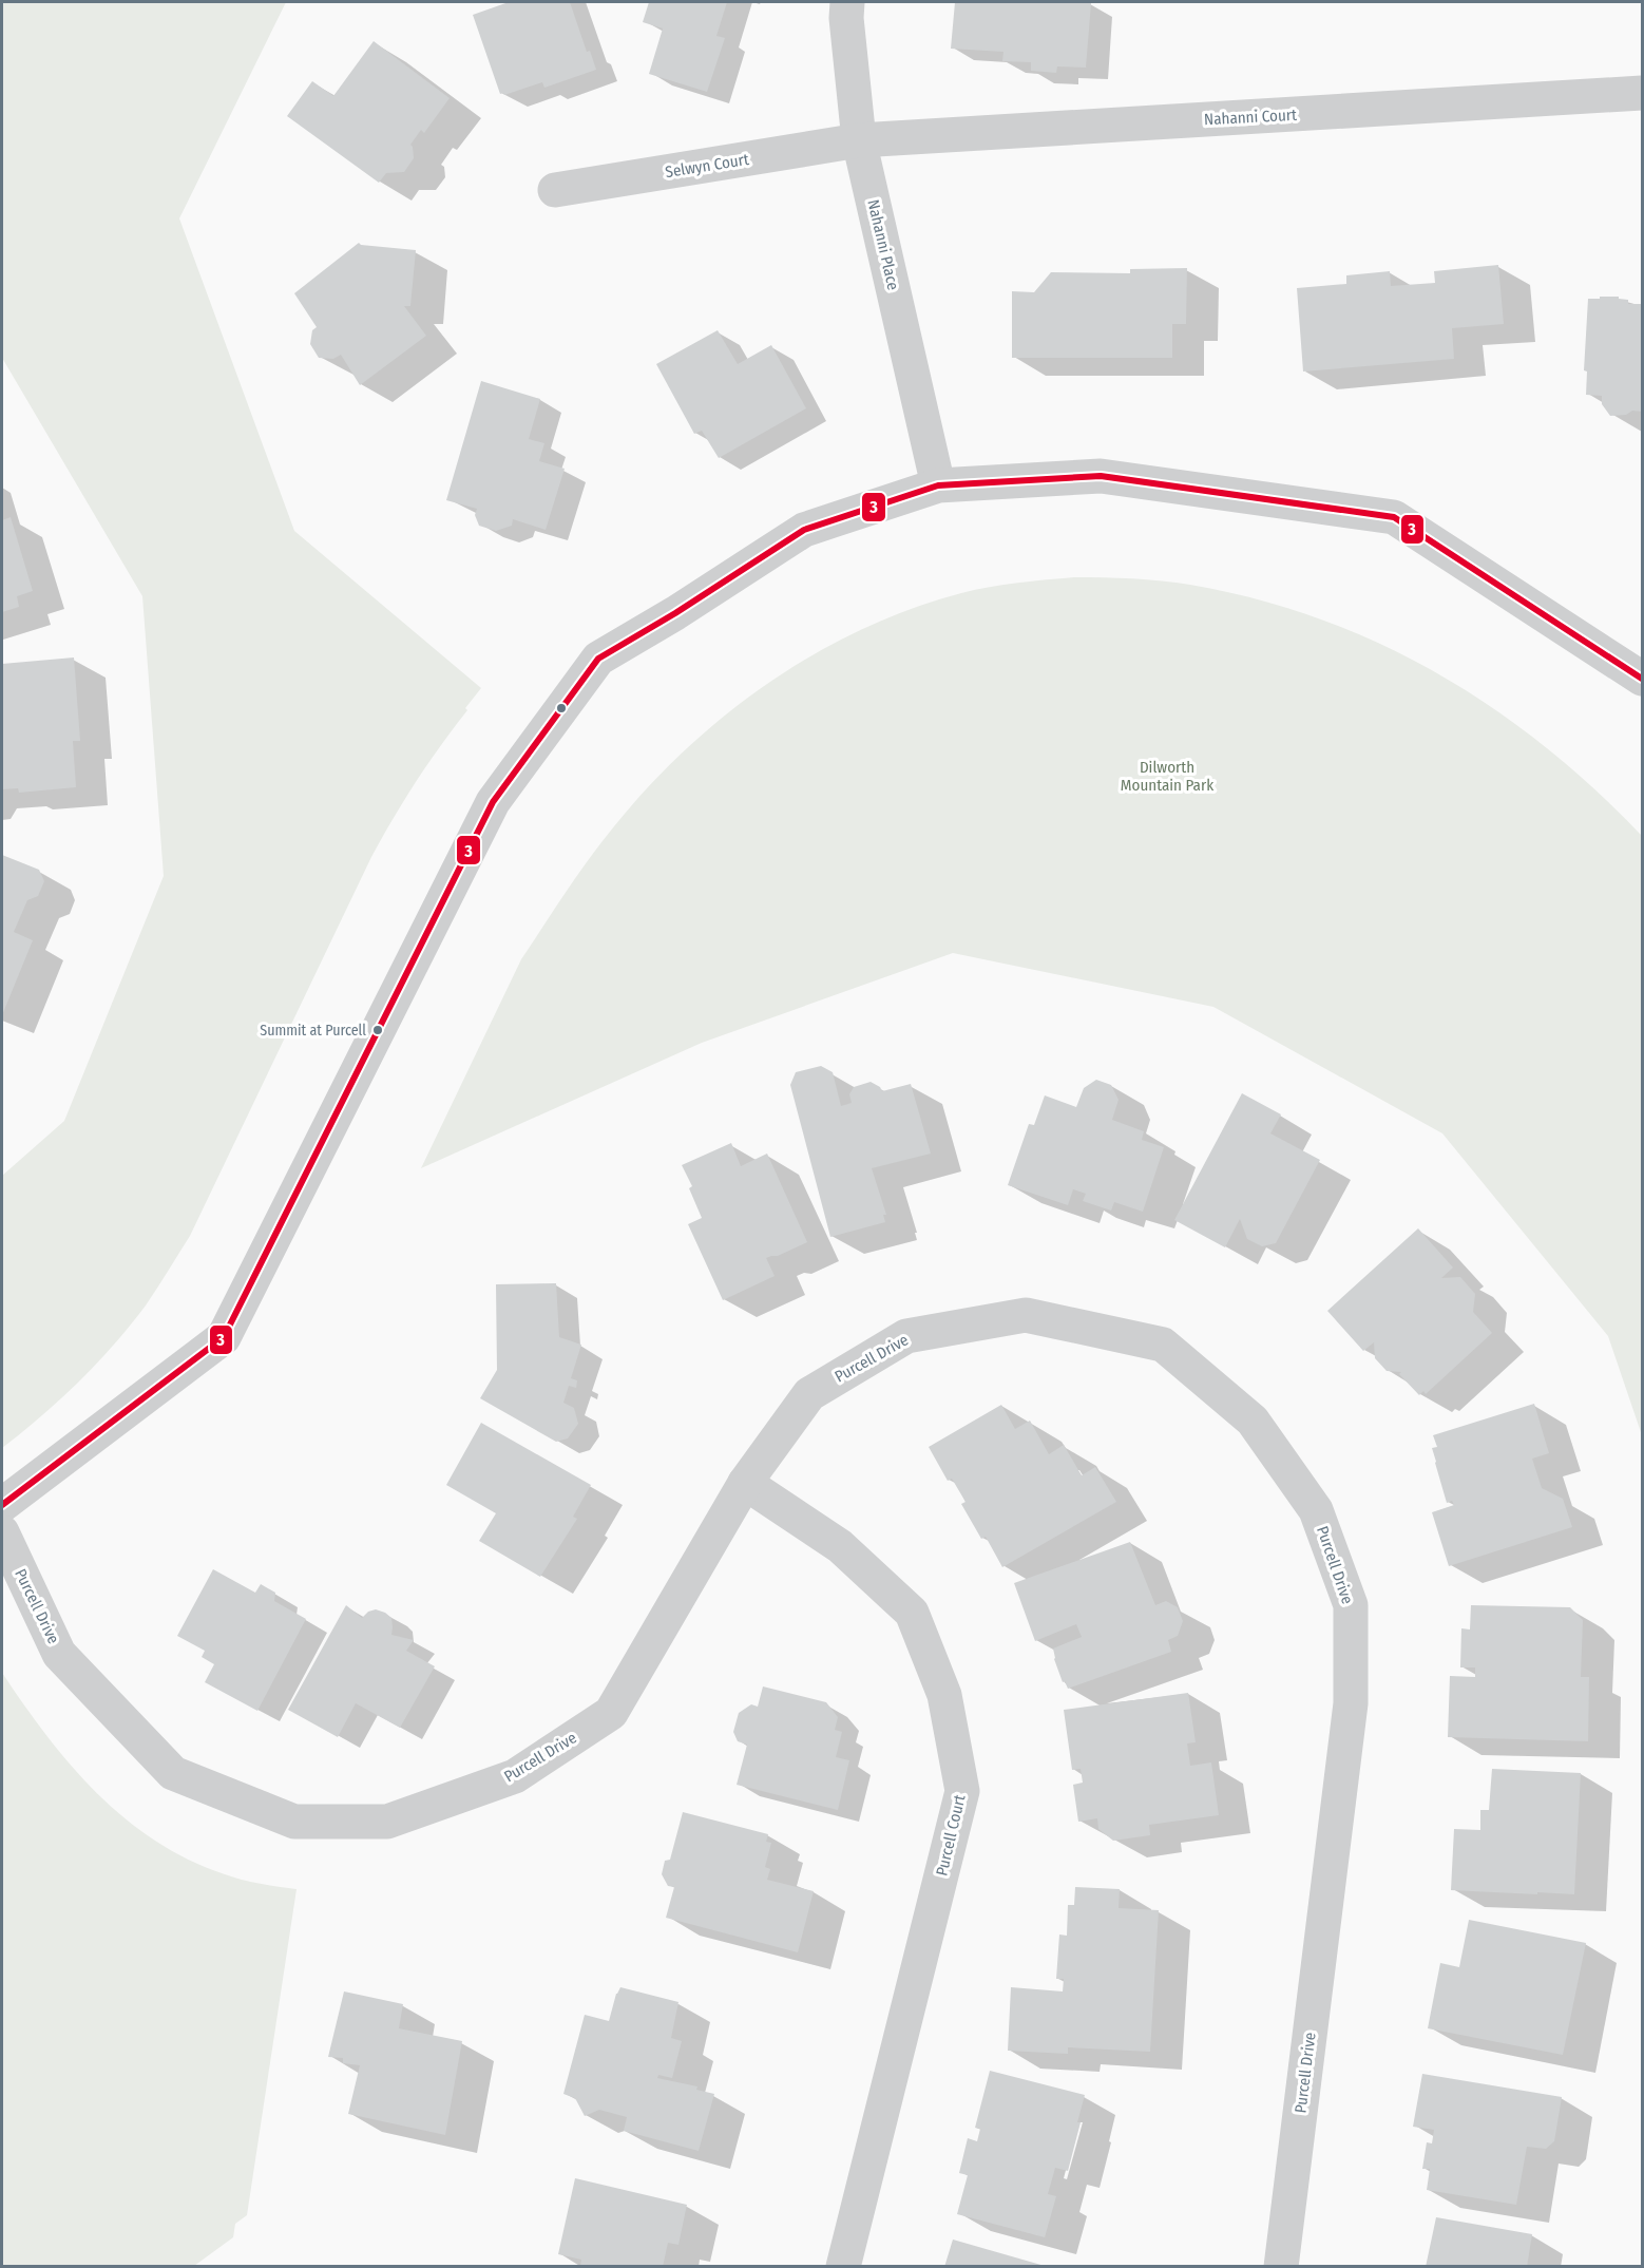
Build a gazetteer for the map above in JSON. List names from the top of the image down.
{
  "streets": {
    "street": [
      "Nahanni Court",
      "Selwyn Court",
      "Nahanni Place",
      "Purcell Drive",
      "Purcell Court"
    ]
  },
  "crossings": [
    ["Nahanni Court", "Selwyn Court"],
    ["Nahanni Court", "Nahanni Place"],
    ["Selwyn Court", "Nahanni Place"],
    ["Purcell Drive", "Purcell Court"]
  ],
  "parks": ["Dilworth Mountain Park"],
  "places": ["Summit at Purcell"],
  "lines": ["transit line 3"]
}
